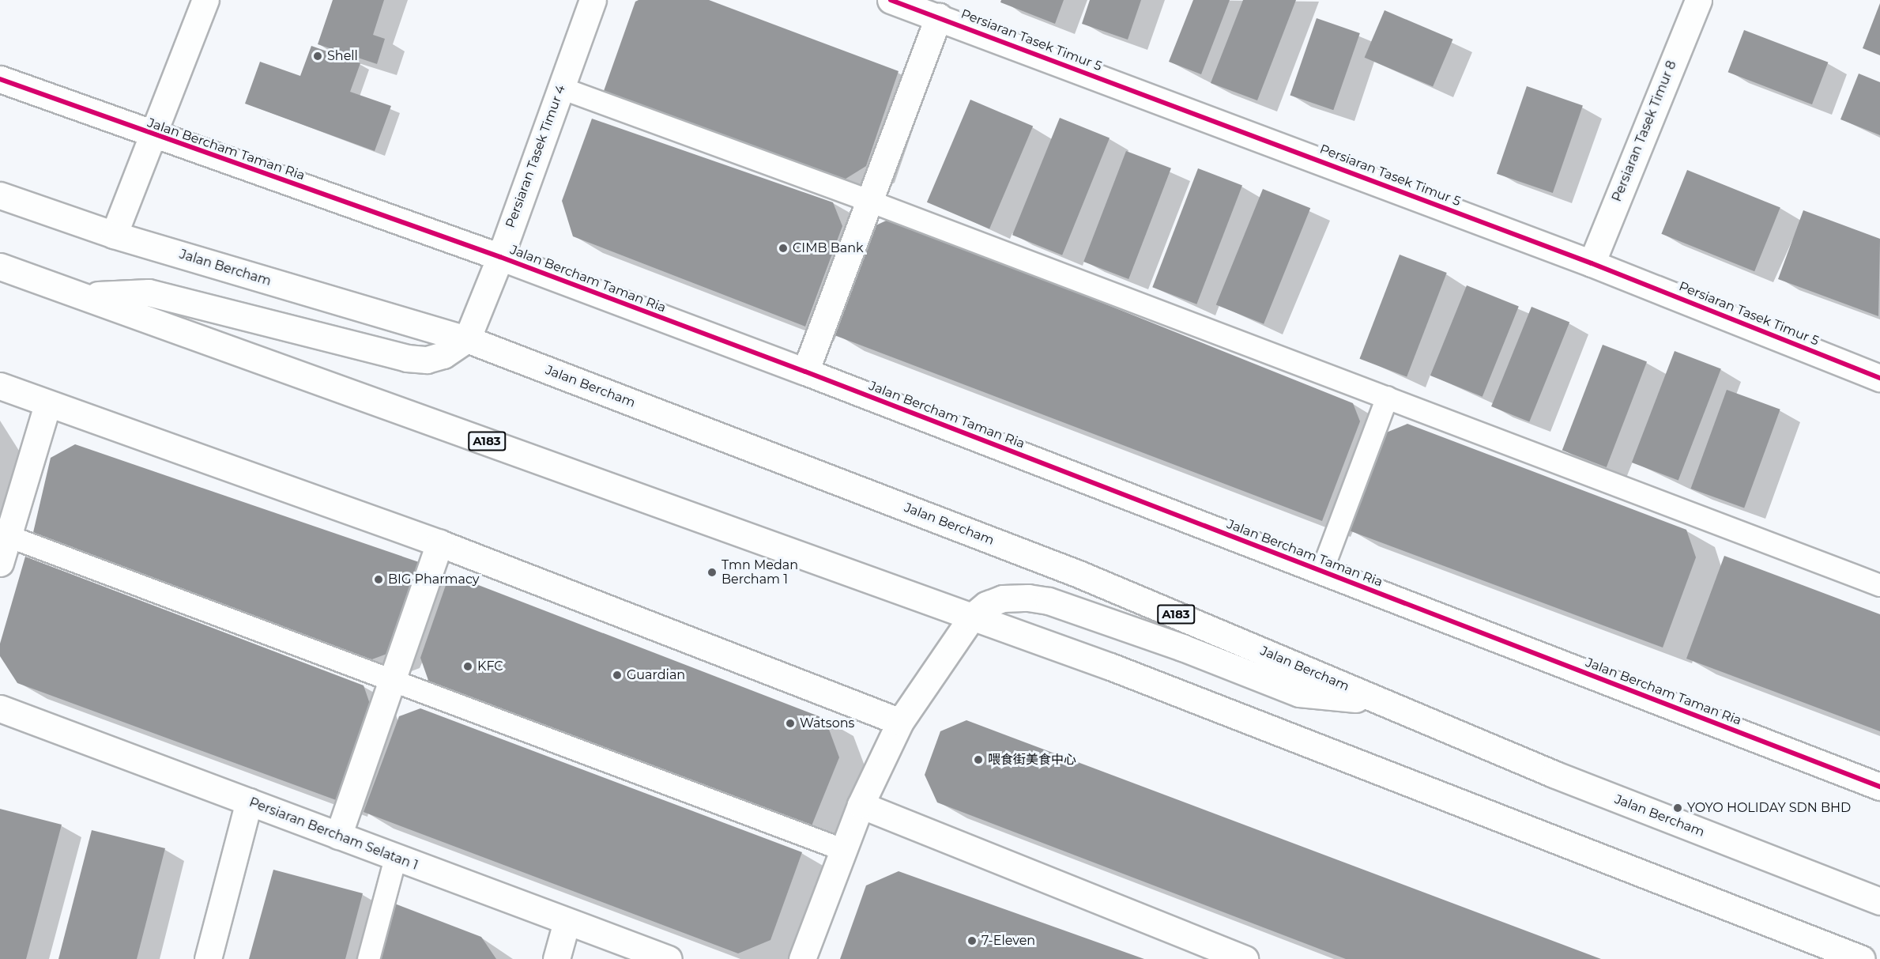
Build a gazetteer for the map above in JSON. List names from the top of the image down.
{
  "streets": {
    "street": [
      "Persiaran Tasek Timur 5",
      "Persiaran Tasek Timur 8",
      "Jalan Bercham Taman Ria",
      "Persiaran Tasek Timur 4",
      "Jalan Bercham",
      "A183",
      "Persiaran Bercham Selatan 1"
    ]
  },
  "crossings": [
    ["Persiaran Tasek Timur 5", "Persiaran Tasek Timur 8"],
    ["Jalan Bercham Taman Ria", "Persiaran Tasek Timur 4"],
    ["Persiaran Tasek Timur 4", "Jalan Bercham"]
  ],
  "places": [
    "Shell",
    "CIMB Bank",
    "Tmn Medan Bercham 1",
    "BIG Pharmacy",
    "KFC",
    "Guardian",
    "Watsons",
    "喂食街美食中心",
    "YOYO HOLIDAY SDN BHD",
    "7-Eleven"
  ]
}
